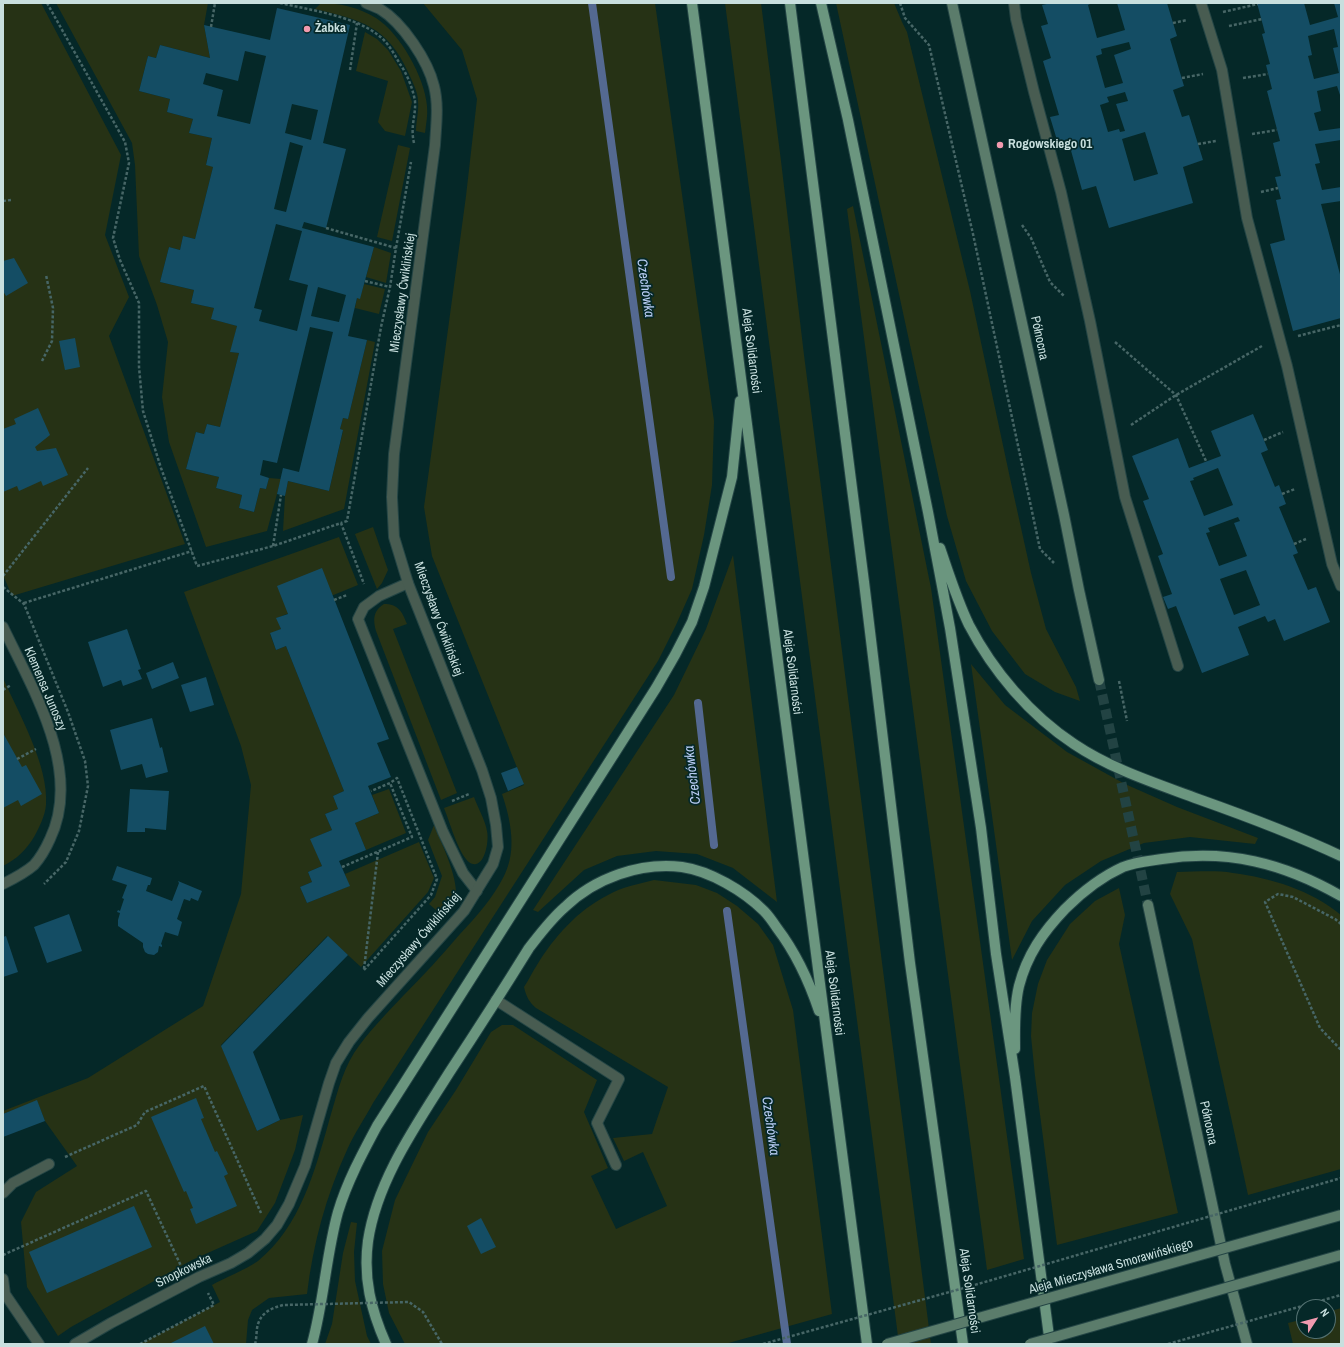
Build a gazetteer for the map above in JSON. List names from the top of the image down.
{
  "streets": {
    "main road": ["Aleja Solidarności"],
    "street": [
      "Mieczysławy Ćwiklińskiej",
      "Północna",
      "Klemensa Junoszy",
      "Aleja Mieczysława Smorawińskiego",
      "Snopkowska"
    ]
  },
  "crossings": [
    ["Mieczysławy Ćwiklińskiej", "Snopkowska"]
  ],
  "water": ["Czechówka"],
  "places": ["Żabka", "Rogowskiego 01"],
  "north": "top right"
}
